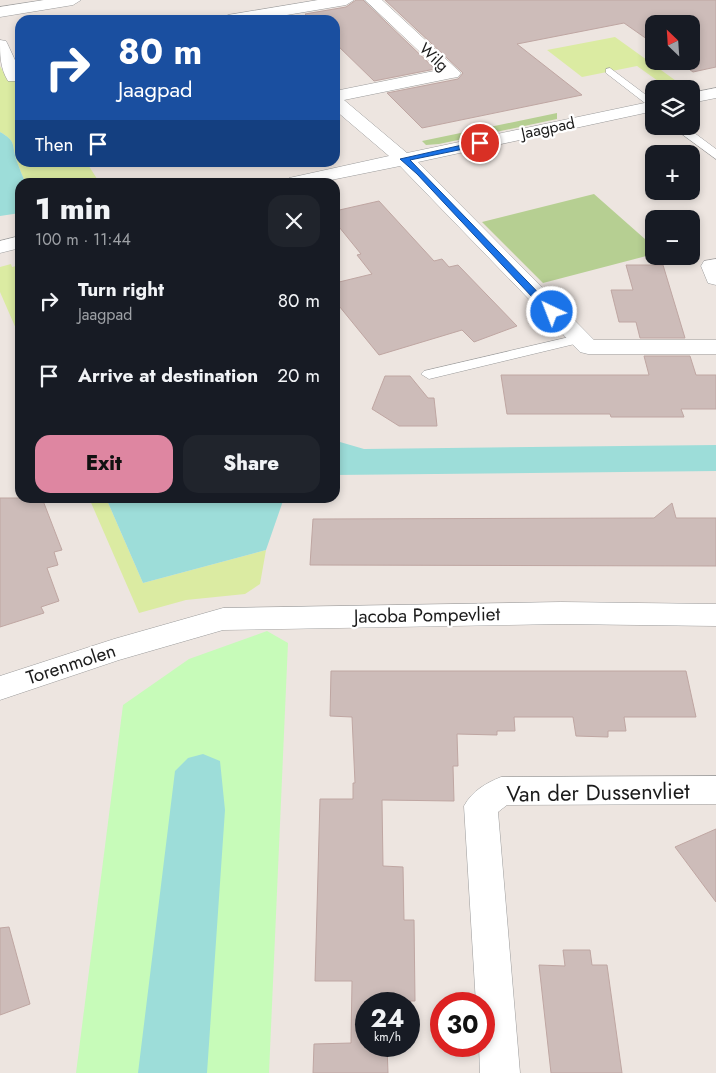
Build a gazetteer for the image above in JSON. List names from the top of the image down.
{
  "streets": {
    "street": [
      "Wilg",
      "Jaagpad",
      "Jacoba Pompevliet",
      "Torenmolen",
      "Van der Dussenvliet"
    ]
  },
  "crossings": [
    ["Jacoba Pompevliet", "Torenmolen"]
  ],
  "north": "top left",
  "page": {
    "map_buttons": ["+", "−"],
    "turn": ["80 m", "Jaagpad"],
    "then": "Then",
    "heading": ["1 min", "100 m · 11:44"],
    "list": [
      {
        "name": "Turn right",
        "note": "Jaagpad",
        "value": "80 m"
      },
      {
        "name": "Arrive at destination",
        "value": "20 m"
      }
    ],
    "buttons": ["Exit", "Share"],
    "speed": "24 km/h",
    "limit": "30"
  }
}
